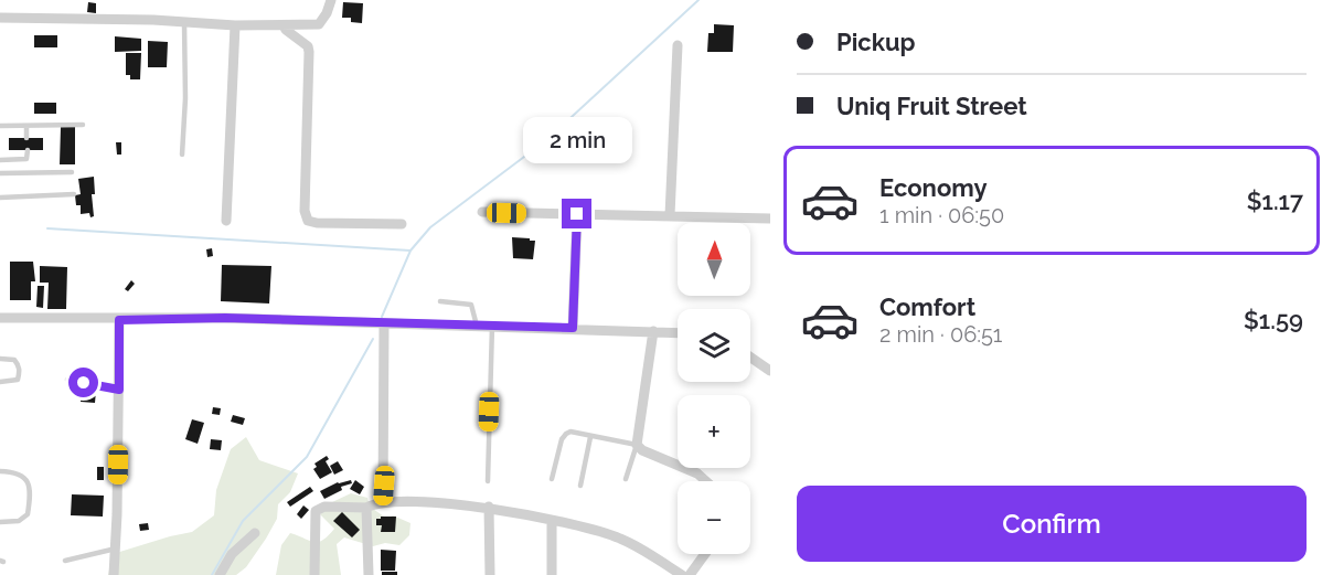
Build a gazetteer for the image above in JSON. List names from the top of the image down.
{
  "north": "top",
  "page": {
    "banner": ["Pickup", "Uniq Fruit Street"],
    "bubble": "2 min",
    "list": [
      {
        "name": "Economy",
        "note": "1 min · 06:50",
        "value": "$1.17"
      },
      {
        "name": "Comfort",
        "note": "2 min · 06:51",
        "value": "$1.59"
      }
    ],
    "map_buttons": ["+", "−"],
    "buttons": "Confirm"
  }
}
